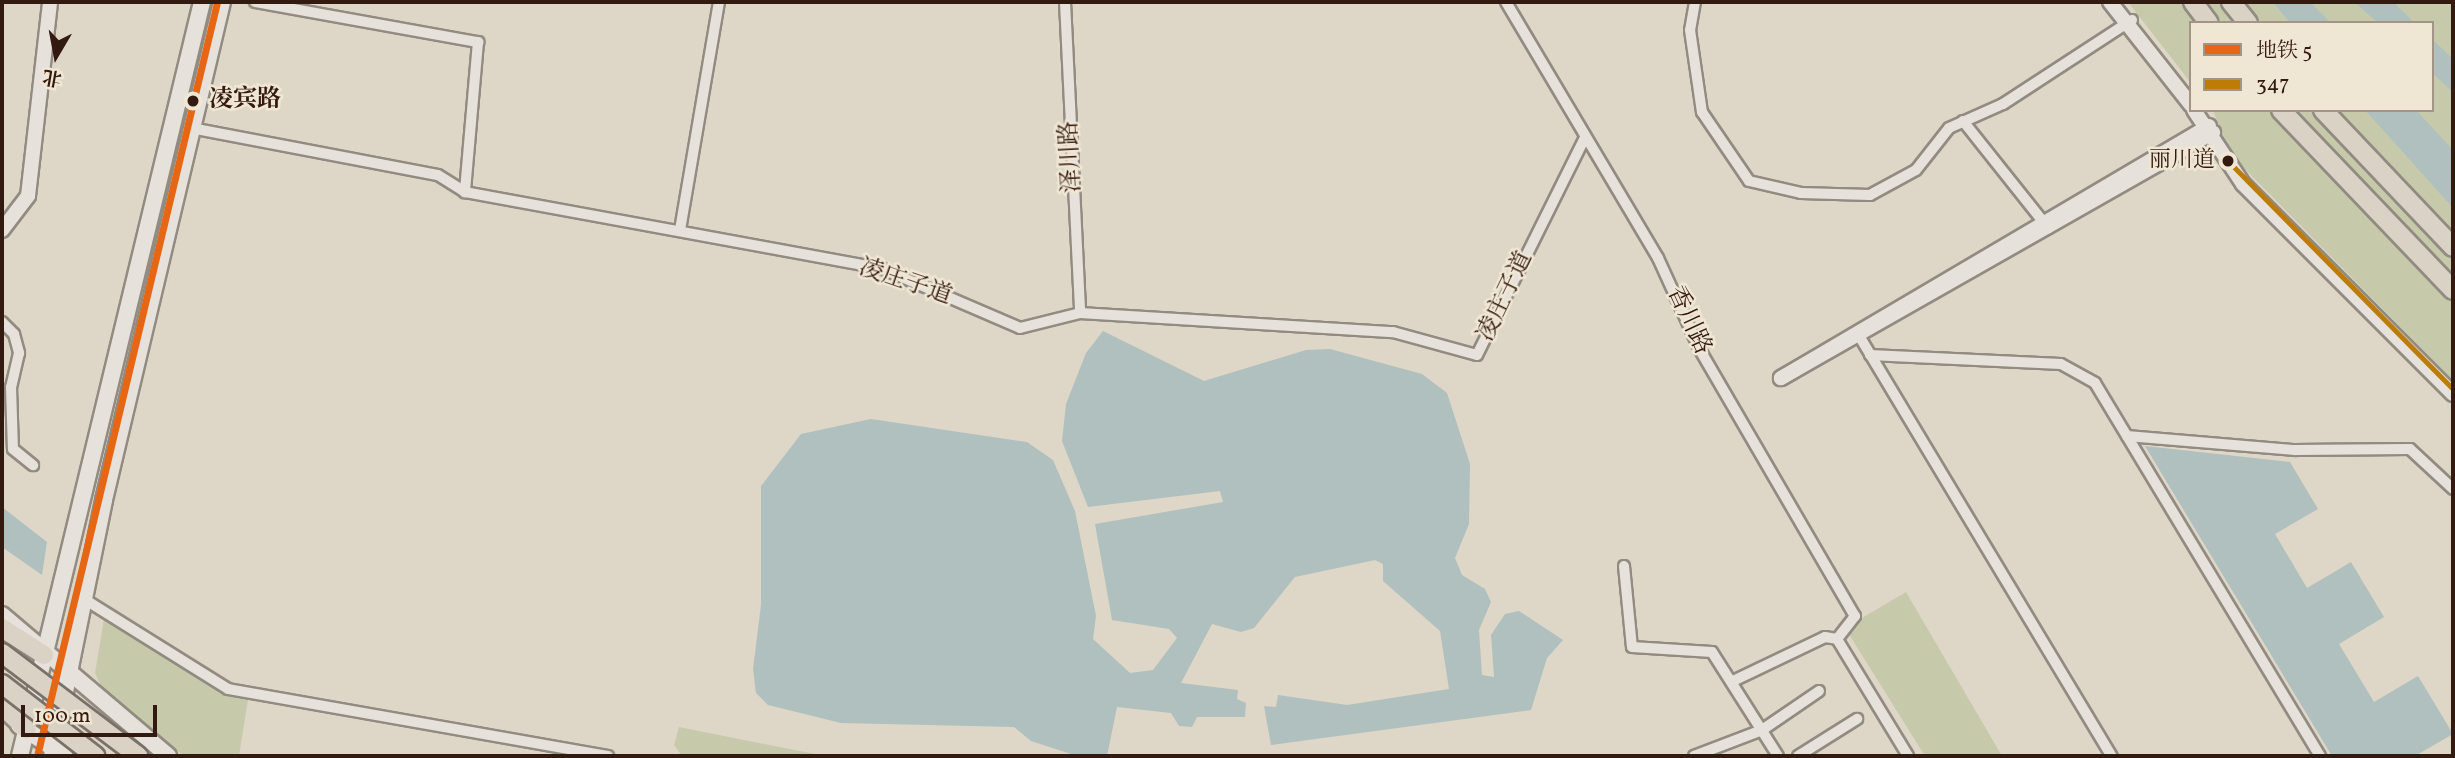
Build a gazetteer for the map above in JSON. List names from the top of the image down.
{
  "streets": {
    "street": ["泽川路", "凌庄子道", "香川路"]
  },
  "crossings": [
    ["泽川路", "凌庄子道"],
    ["凌庄子道", "香川路"]
  ],
  "places": ["凌宾路", "丽川道"],
  "lines": ["metro line 5", "transit line 347"],
  "legend": ["地铁 5", "347"],
  "scale_bar": "100 m",
  "north": "bottom"
}
